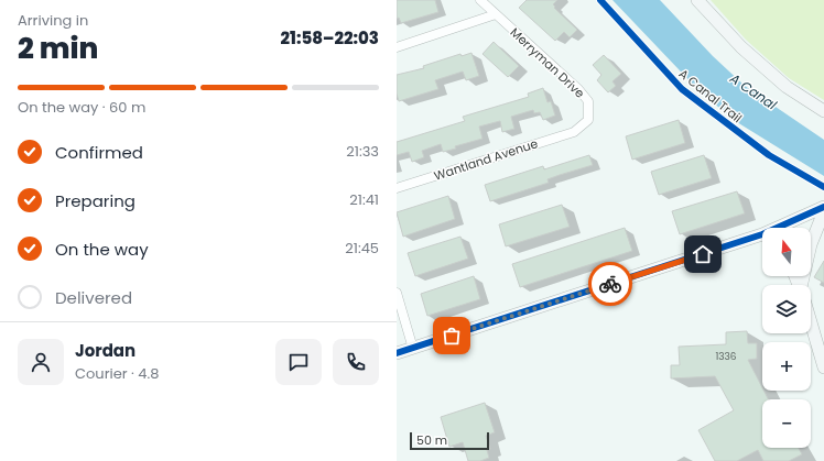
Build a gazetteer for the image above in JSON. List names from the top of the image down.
{
  "streets": {
    "street": ["Merryman Drive", "Wantland Avenue"],
    "cycle path": ["A Canal Trail"]
  },
  "crossings": [
    ["Merryman Drive", "Wantland Avenue"]
  ],
  "water": ["A Canal"],
  "house_numbers": ["1336"],
  "scale_bar": "50 m",
  "north": "top",
  "page": {
    "heading": ["2 min", "Arriving in", "21:58–22:03"],
    "panel": ["Jordan", "Courier · 4.8"],
    "bar": "On the way · 60 m",
    "list": [
      ["Confirmed", "21:33"],
      ["Preparing", "21:41"],
      ["On the way", "21:45"],
      "Delivered"
    ],
    "map_buttons": ["+", "−"],
    "scale": "50 m"
  }
}
